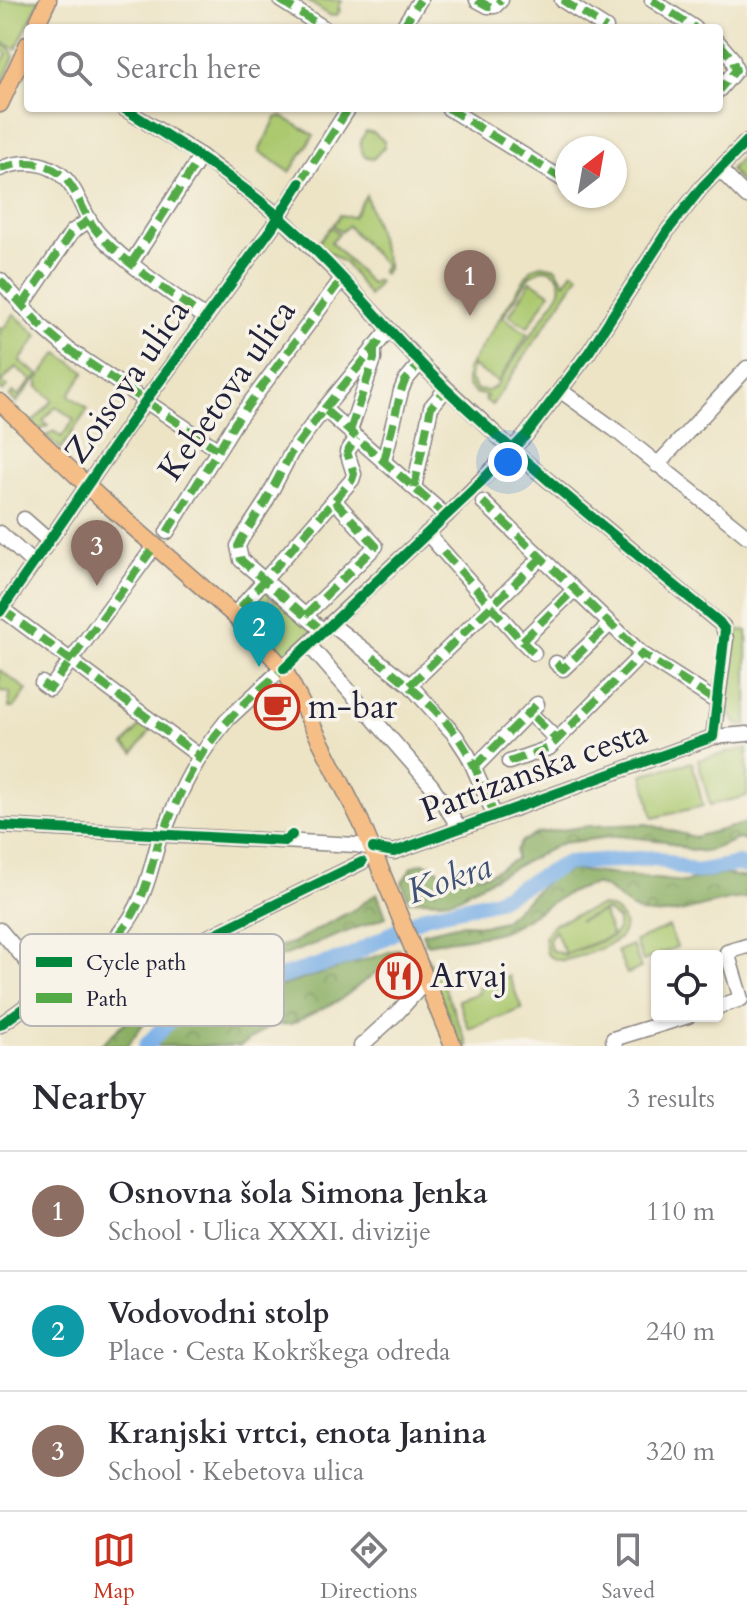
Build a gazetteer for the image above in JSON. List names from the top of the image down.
{
  "streets": {
    "street": ["Zoisova ulica", "Kebetova ulica", "Partizanska cesta"]
  },
  "water": ["Kokra"],
  "places": {
    "cafe": ["m-bar"],
    "restaurant": ["Arvaj"]
  },
  "legend": ["Cycle path", "Path"],
  "north": "top right",
  "page": {
    "search": "Search here",
    "pins": ["1", "3", "2"],
    "heading": ["Nearby", "3 results"],
    "list": [
      {
        "mark": "1",
        "name": "Osnovna šola Simona Jenka",
        "note": "School · Ulica XXXI. divizije",
        "value": "110 m"
      },
      {
        "mark": "2",
        "name": "Vodovodni stolp",
        "note": "Place · Cesta Kokrškega odreda",
        "value": "240 m"
      },
      {
        "mark": "3",
        "name": "Kranjski vrtci, enota Janina",
        "note": "School · Kebetova ulica",
        "value": "320 m"
      }
    ],
    "nav": ["Map", "Directions", "Saved"]
  }
}
